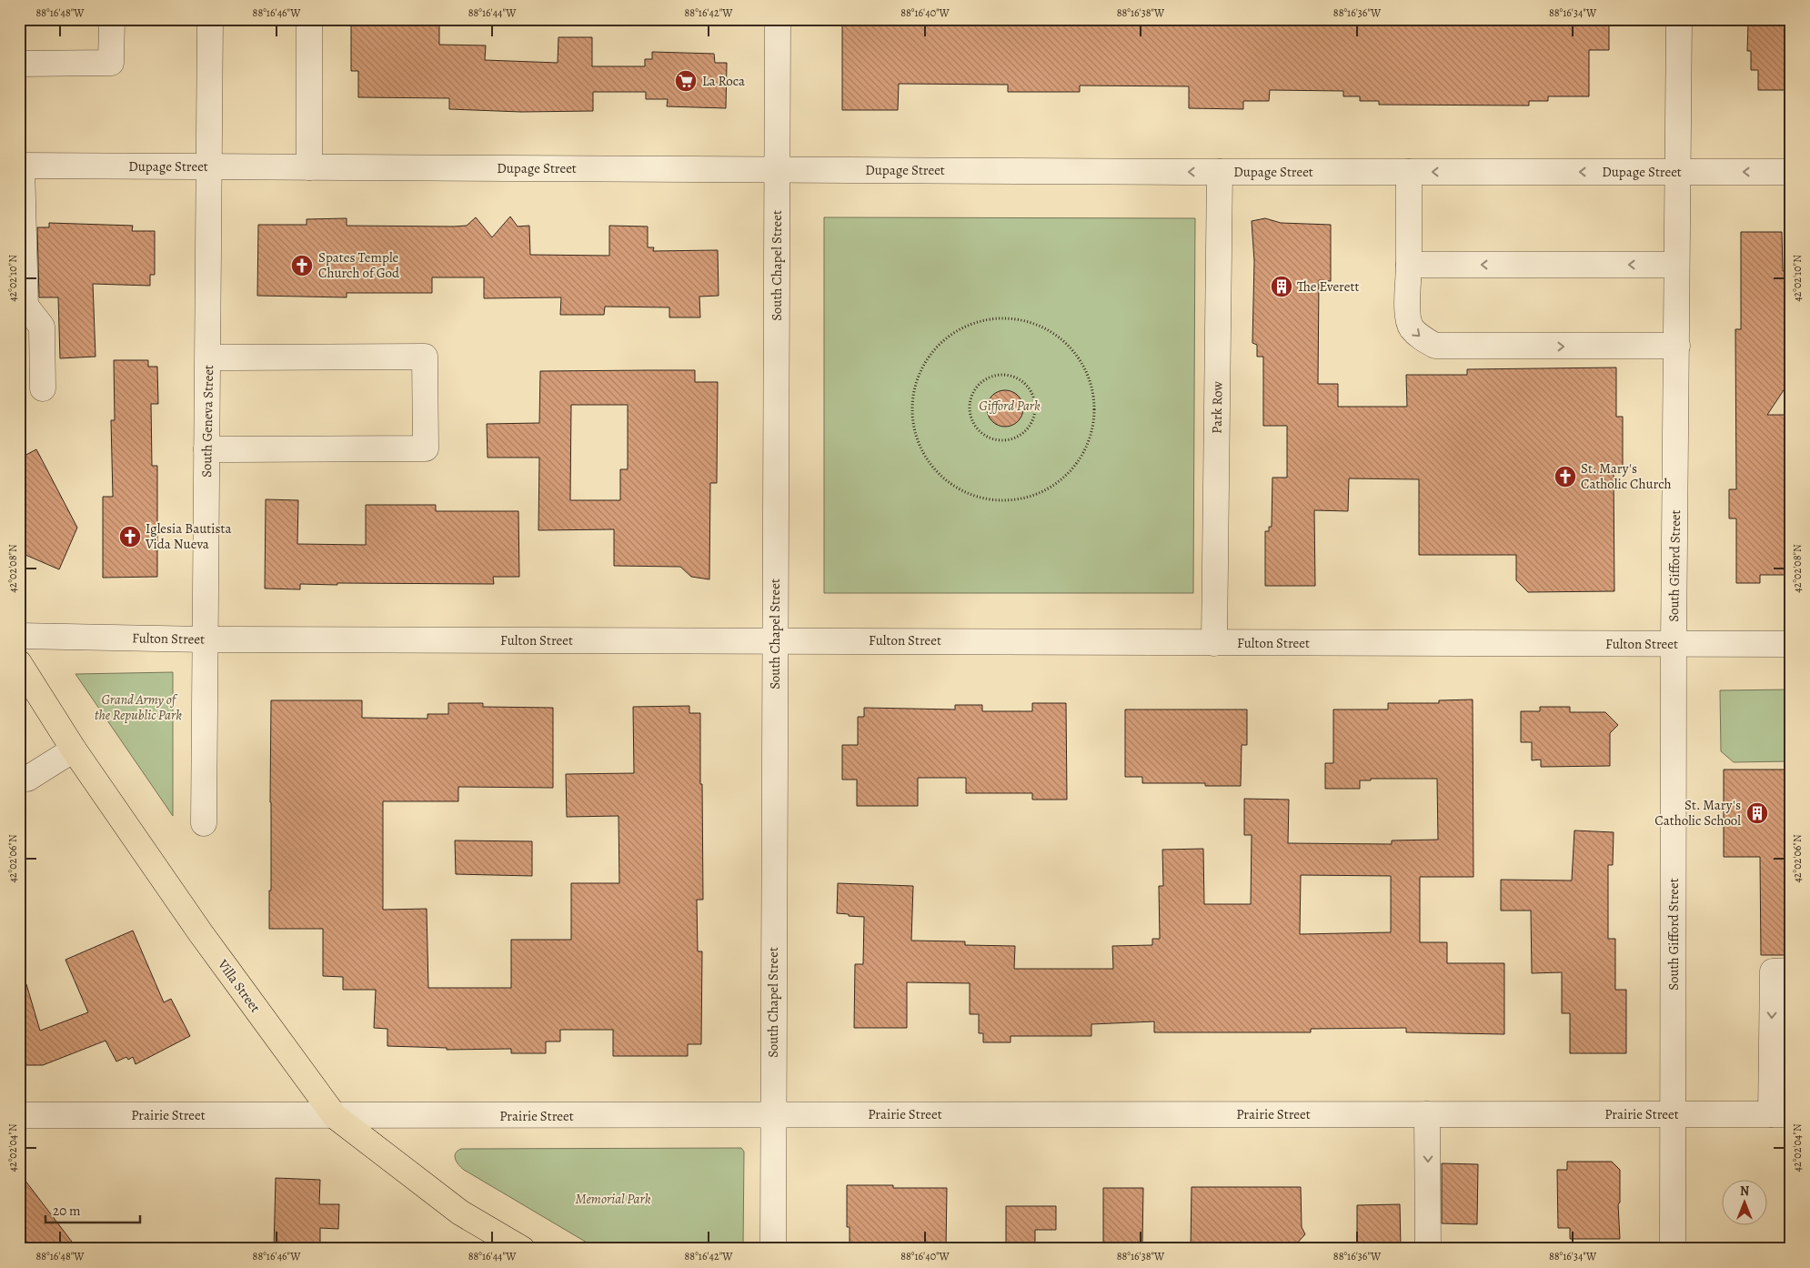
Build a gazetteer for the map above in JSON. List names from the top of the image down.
{
  "streets": {
    "main road": ["Villa Street"],
    "street": [
      "Dupage Street",
      "South Chapel Street",
      "Park Row",
      "South Geneva Street",
      "South Gifford Street",
      "Fulton Street",
      "Prairie Street"
    ]
  },
  "crossings": [
    ["Dupage Street", "South Chapel Street"],
    ["Dupage Street", "Park Row"],
    ["Dupage Street", "South Geneva Street"],
    ["Dupage Street", "South Gifford Street"],
    ["South Chapel Street", "Fulton Street"],
    ["South Chapel Street", "Prairie Street"],
    ["Park Row", "Fulton Street"],
    ["South Geneva Street", "Fulton Street"],
    ["South Gifford Street", "Fulton Street"],
    ["South Gifford Street", "Prairie Street"],
    ["Villa Street", "Prairie Street"]
  ],
  "parks": ["Gifford Park", "Grand Army of the Republic Park", "Memorial Park"],
  "places": {
    "supermarket": ["La Roca"],
    "church": ["Spates Temple Church of God", "St. Mary's Catholic Church", "Iglesia Bautista Vida Nueva"],
    "building": ["The Everett", "St. Mary's Catholic School"]
  },
  "scale_bar": "20 m",
  "north": "top",
  "coordinates": [
    "88°16'48\"W",
    "88°16'46\"W",
    "88°16'44\"W",
    "88°16'42\"W",
    "88°16'40\"W",
    "88°16'38\"W",
    "88°16'36\"W",
    "88°16'34\"W",
    "42°02'10\"N",
    "42°02'08\"N",
    "42°02'06\"N",
    "42°02'04\"N"
  ]
}
